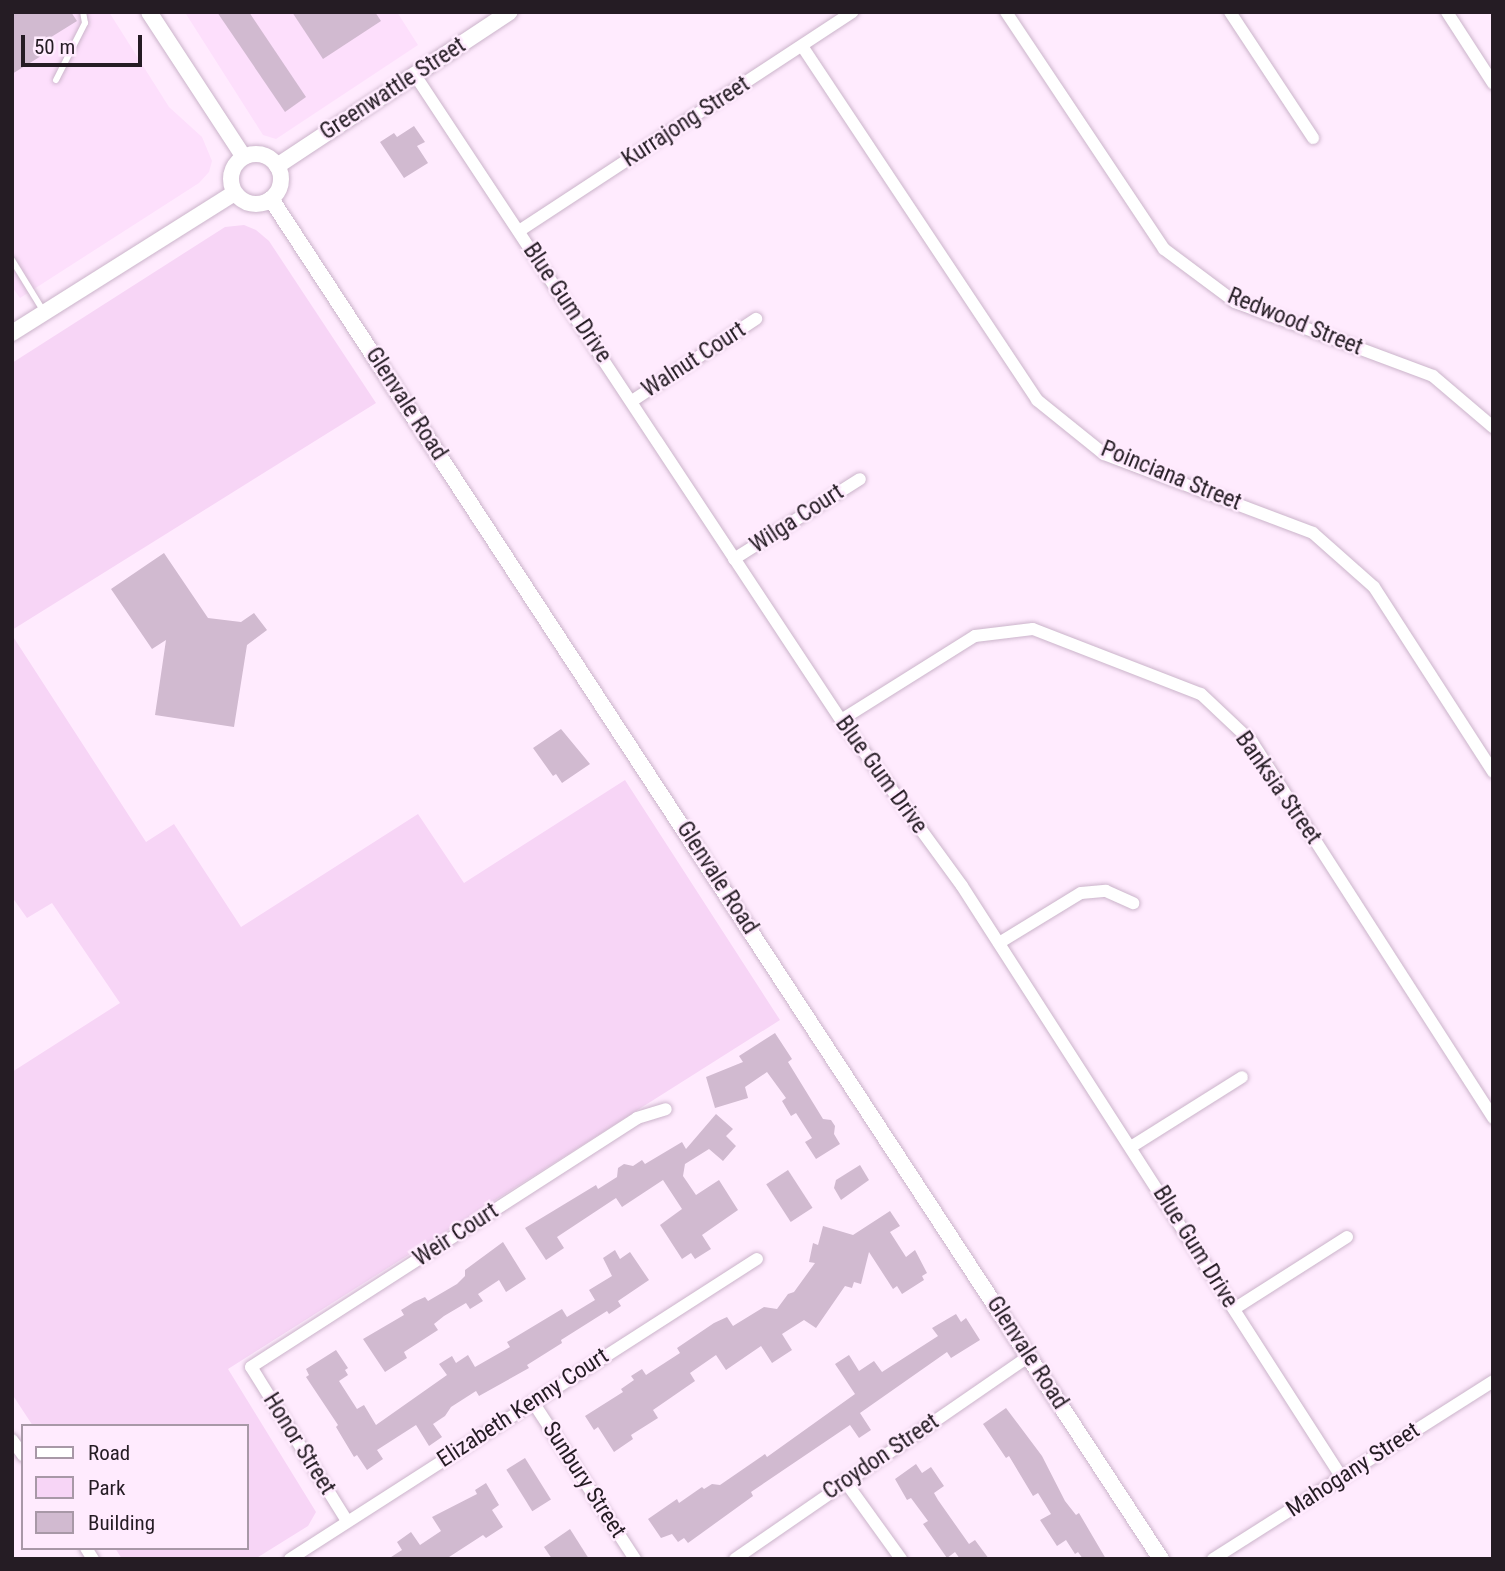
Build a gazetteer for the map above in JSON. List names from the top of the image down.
{
  "streets": {
    "street": [
      "Greenwattle Street",
      "Kurrajong Street",
      "Blue Gum Drive",
      "Redwood Street",
      "Walnut Court",
      "Glenvale Road",
      "Poinciana Street",
      "Wilga Court",
      "Banksia Street",
      "Weir Court",
      "Elizabeth Kenny Court",
      "Honor Street",
      "Croydon Street",
      "Mahogany Street",
      "Sunbury Street"
    ]
  },
  "crossings": [
    ["Greenwattle Street", "Blue Gum Drive"],
    ["Greenwattle Street", "Glenvale Road"],
    ["Kurrajong Street", "Blue Gum Drive"],
    ["Kurrajong Street", "Poinciana Street"],
    ["Blue Gum Drive", "Walnut Court"],
    ["Blue Gum Drive", "Wilga Court"],
    ["Blue Gum Drive", "Banksia Street"],
    ["Blue Gum Drive", "Mahogany Street"],
    ["Glenvale Road", "Croydon Street"],
    ["Weir Court", "Honor Street"],
    ["Elizabeth Kenny Court", "Honor Street"],
    ["Elizabeth Kenny Court", "Sunbury Street"]
  ],
  "legend": ["Road", "Park", "Building"],
  "scale_bar": "50 m"
}
